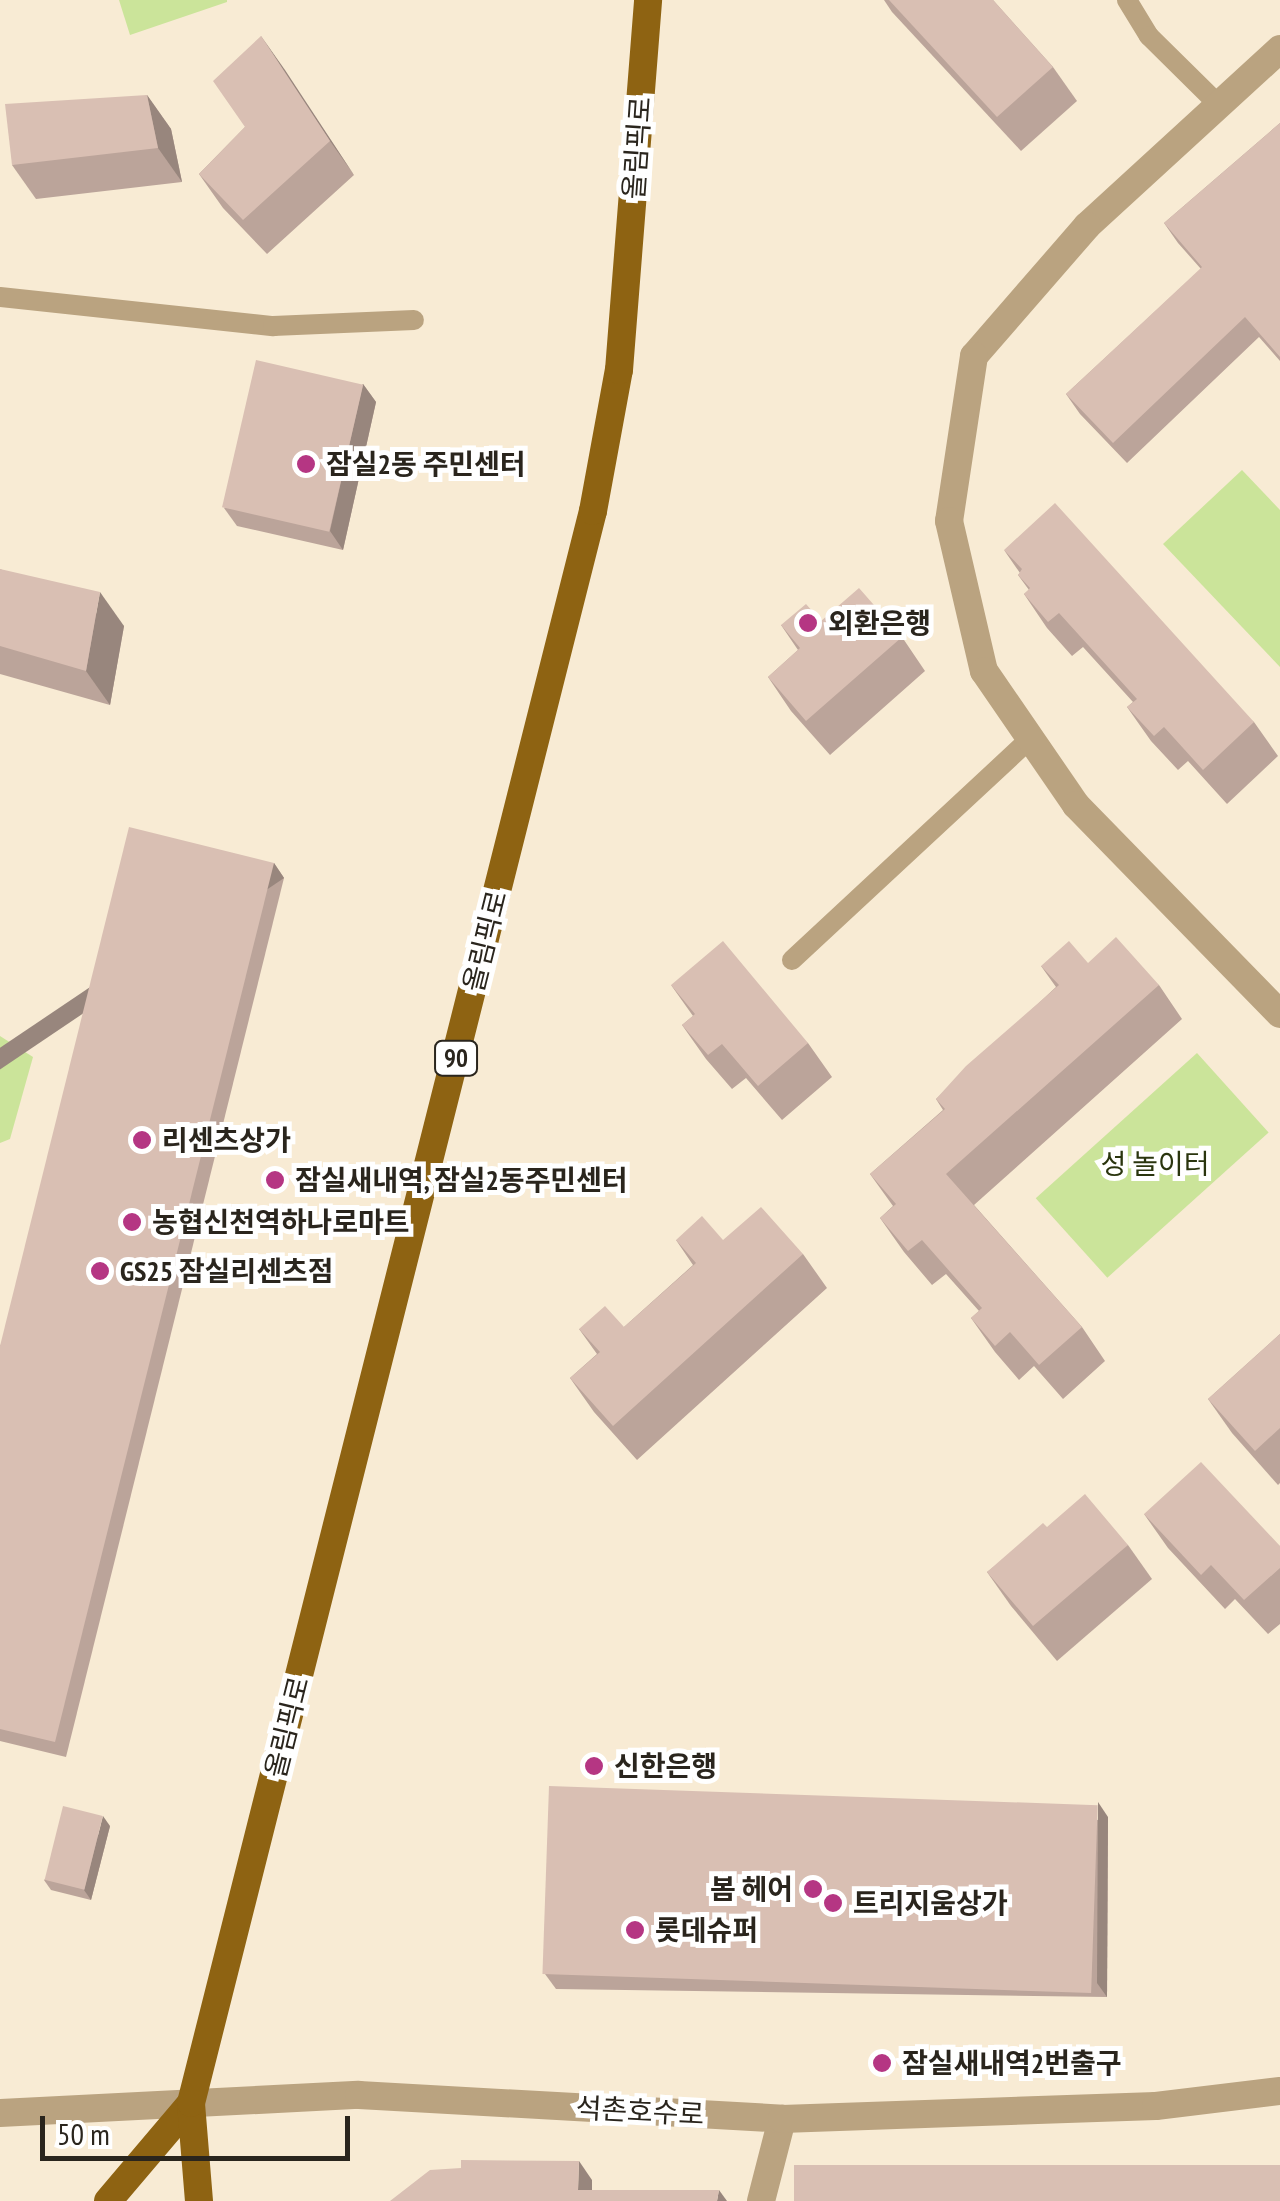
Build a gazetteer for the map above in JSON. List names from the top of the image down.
{
  "streets": {
    "main road": ["올림픽로", "90"],
    "street": ["석촌호수로"]
  },
  "crossings": [
    ["올림픽로", "석촌호수로"]
  ],
  "parks": ["성 놀이터"],
  "places": [
    "잠실2동 주민센터",
    "외환은행",
    "리센츠상가",
    "잠실새내역, 잠실2동주민센터",
    "농협신천역하나로마트",
    "GS25 잠실리센츠점",
    "신한은행",
    "봄 헤어",
    "트리지움상가",
    "롯데슈퍼",
    "잠실새내역2번출구"
  ],
  "scale_bar": "50 m"
}
